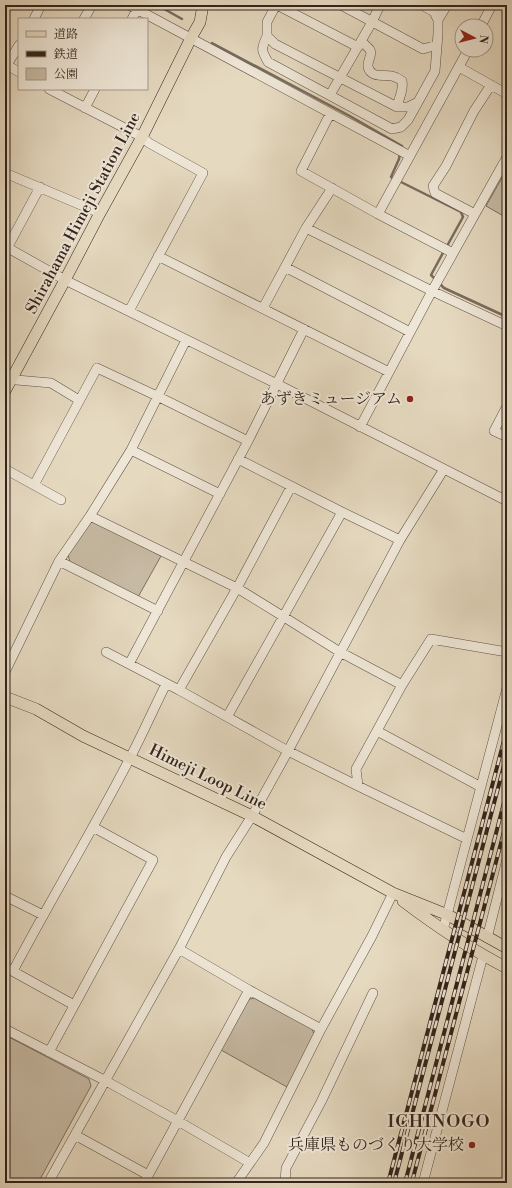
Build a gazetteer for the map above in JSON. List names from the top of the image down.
{
  "streets": {
    "main road": ["Shirahama Himeji Station Line", "Himeji Loop Line"]
  },
  "districts": ["ICHINOGO"],
  "places": ["あずきミュージアム", "兵庫県ものづくり大学校"],
  "legend": ["道路", "鉄道", "公園"],
  "north": "right"
}
